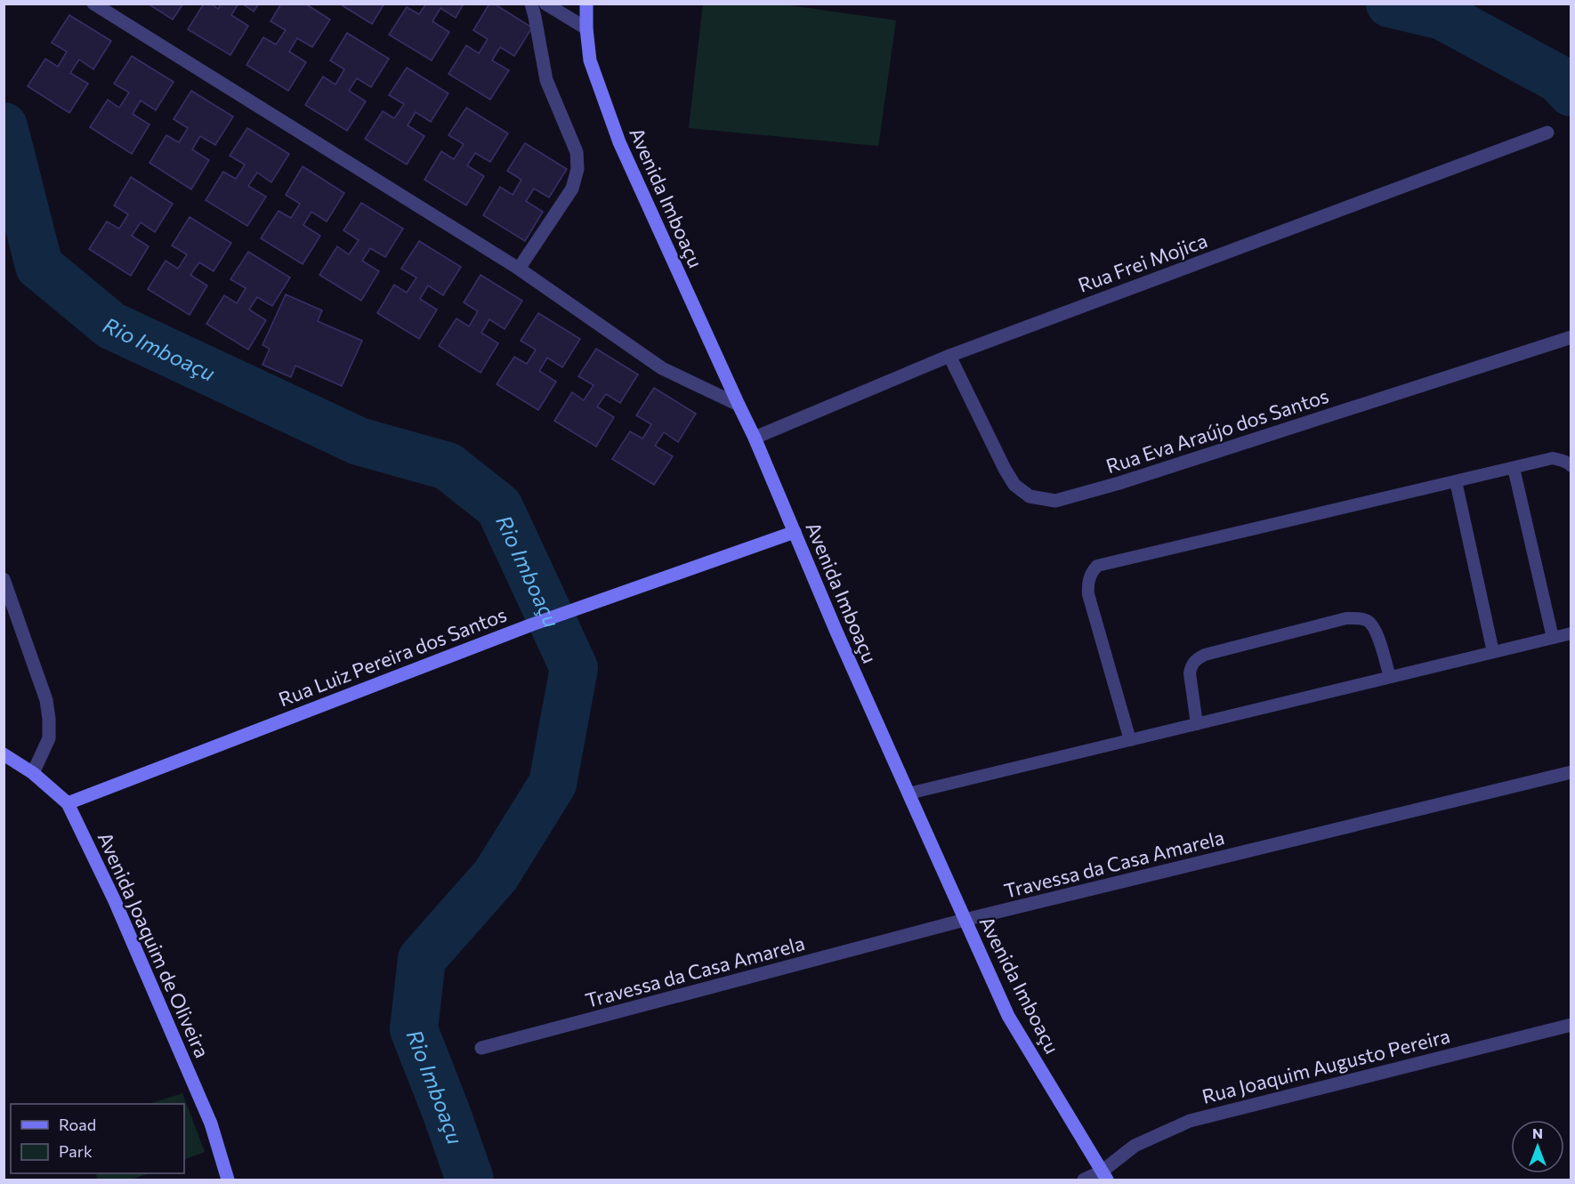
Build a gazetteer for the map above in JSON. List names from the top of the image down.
{
  "streets": {
    "main road": ["Avenida Imboaçu", "Rua Luiz Pereira dos Santos", "Avenida Joaquim de Oliveira"],
    "street": [
      "Rua Frei Mojica",
      "Rua Eva Araújo dos Santos",
      "Travessa da Casa Amarela",
      "Rua Joaquim Augusto Pereira"
    ]
  },
  "crossings": [
    ["Avenida Imboaçu", "Rua Frei Mojica"],
    ["Avenida Imboaçu", "Rua Luiz Pereira dos Santos"],
    ["Avenida Imboaçu", "Travessa da Casa Amarela"],
    ["Avenida Imboaçu", "Rua Joaquim Augusto Pereira"],
    ["Rua Frei Mojica", "Rua Eva Araújo dos Santos"],
    ["Rua Luiz Pereira dos Santos", "Avenida Joaquim de Oliveira"]
  ],
  "water": ["Rio Imboaçu"],
  "legend": ["Road", "Park"],
  "north": "top"
}
